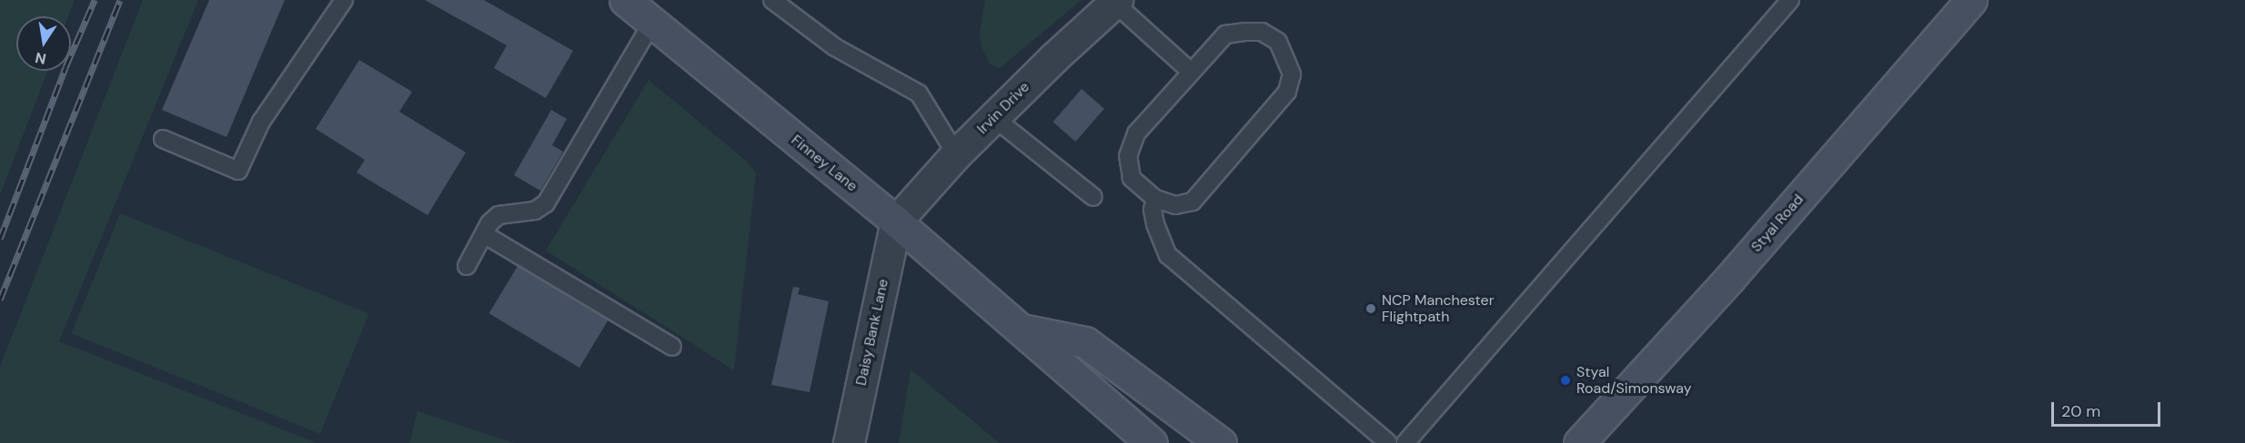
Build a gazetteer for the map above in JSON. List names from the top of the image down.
{
  "streets": {
    "street": [
      "Irvin Drive",
      "Finney Lane",
      "Styal Road",
      "Daisy Bank Lane"
    ]
  },
  "crossings": [
    ["Irvin Drive", "Finney Lane"],
    ["Irvin Drive", "Daisy Bank Lane"],
    ["Finney Lane", "Daisy Bank Lane"]
  ],
  "places": ["NCP Manchester Flightpath", "Styal Road/Simonsway"],
  "scale_bar": "20 m",
  "north": "bottom"
}
